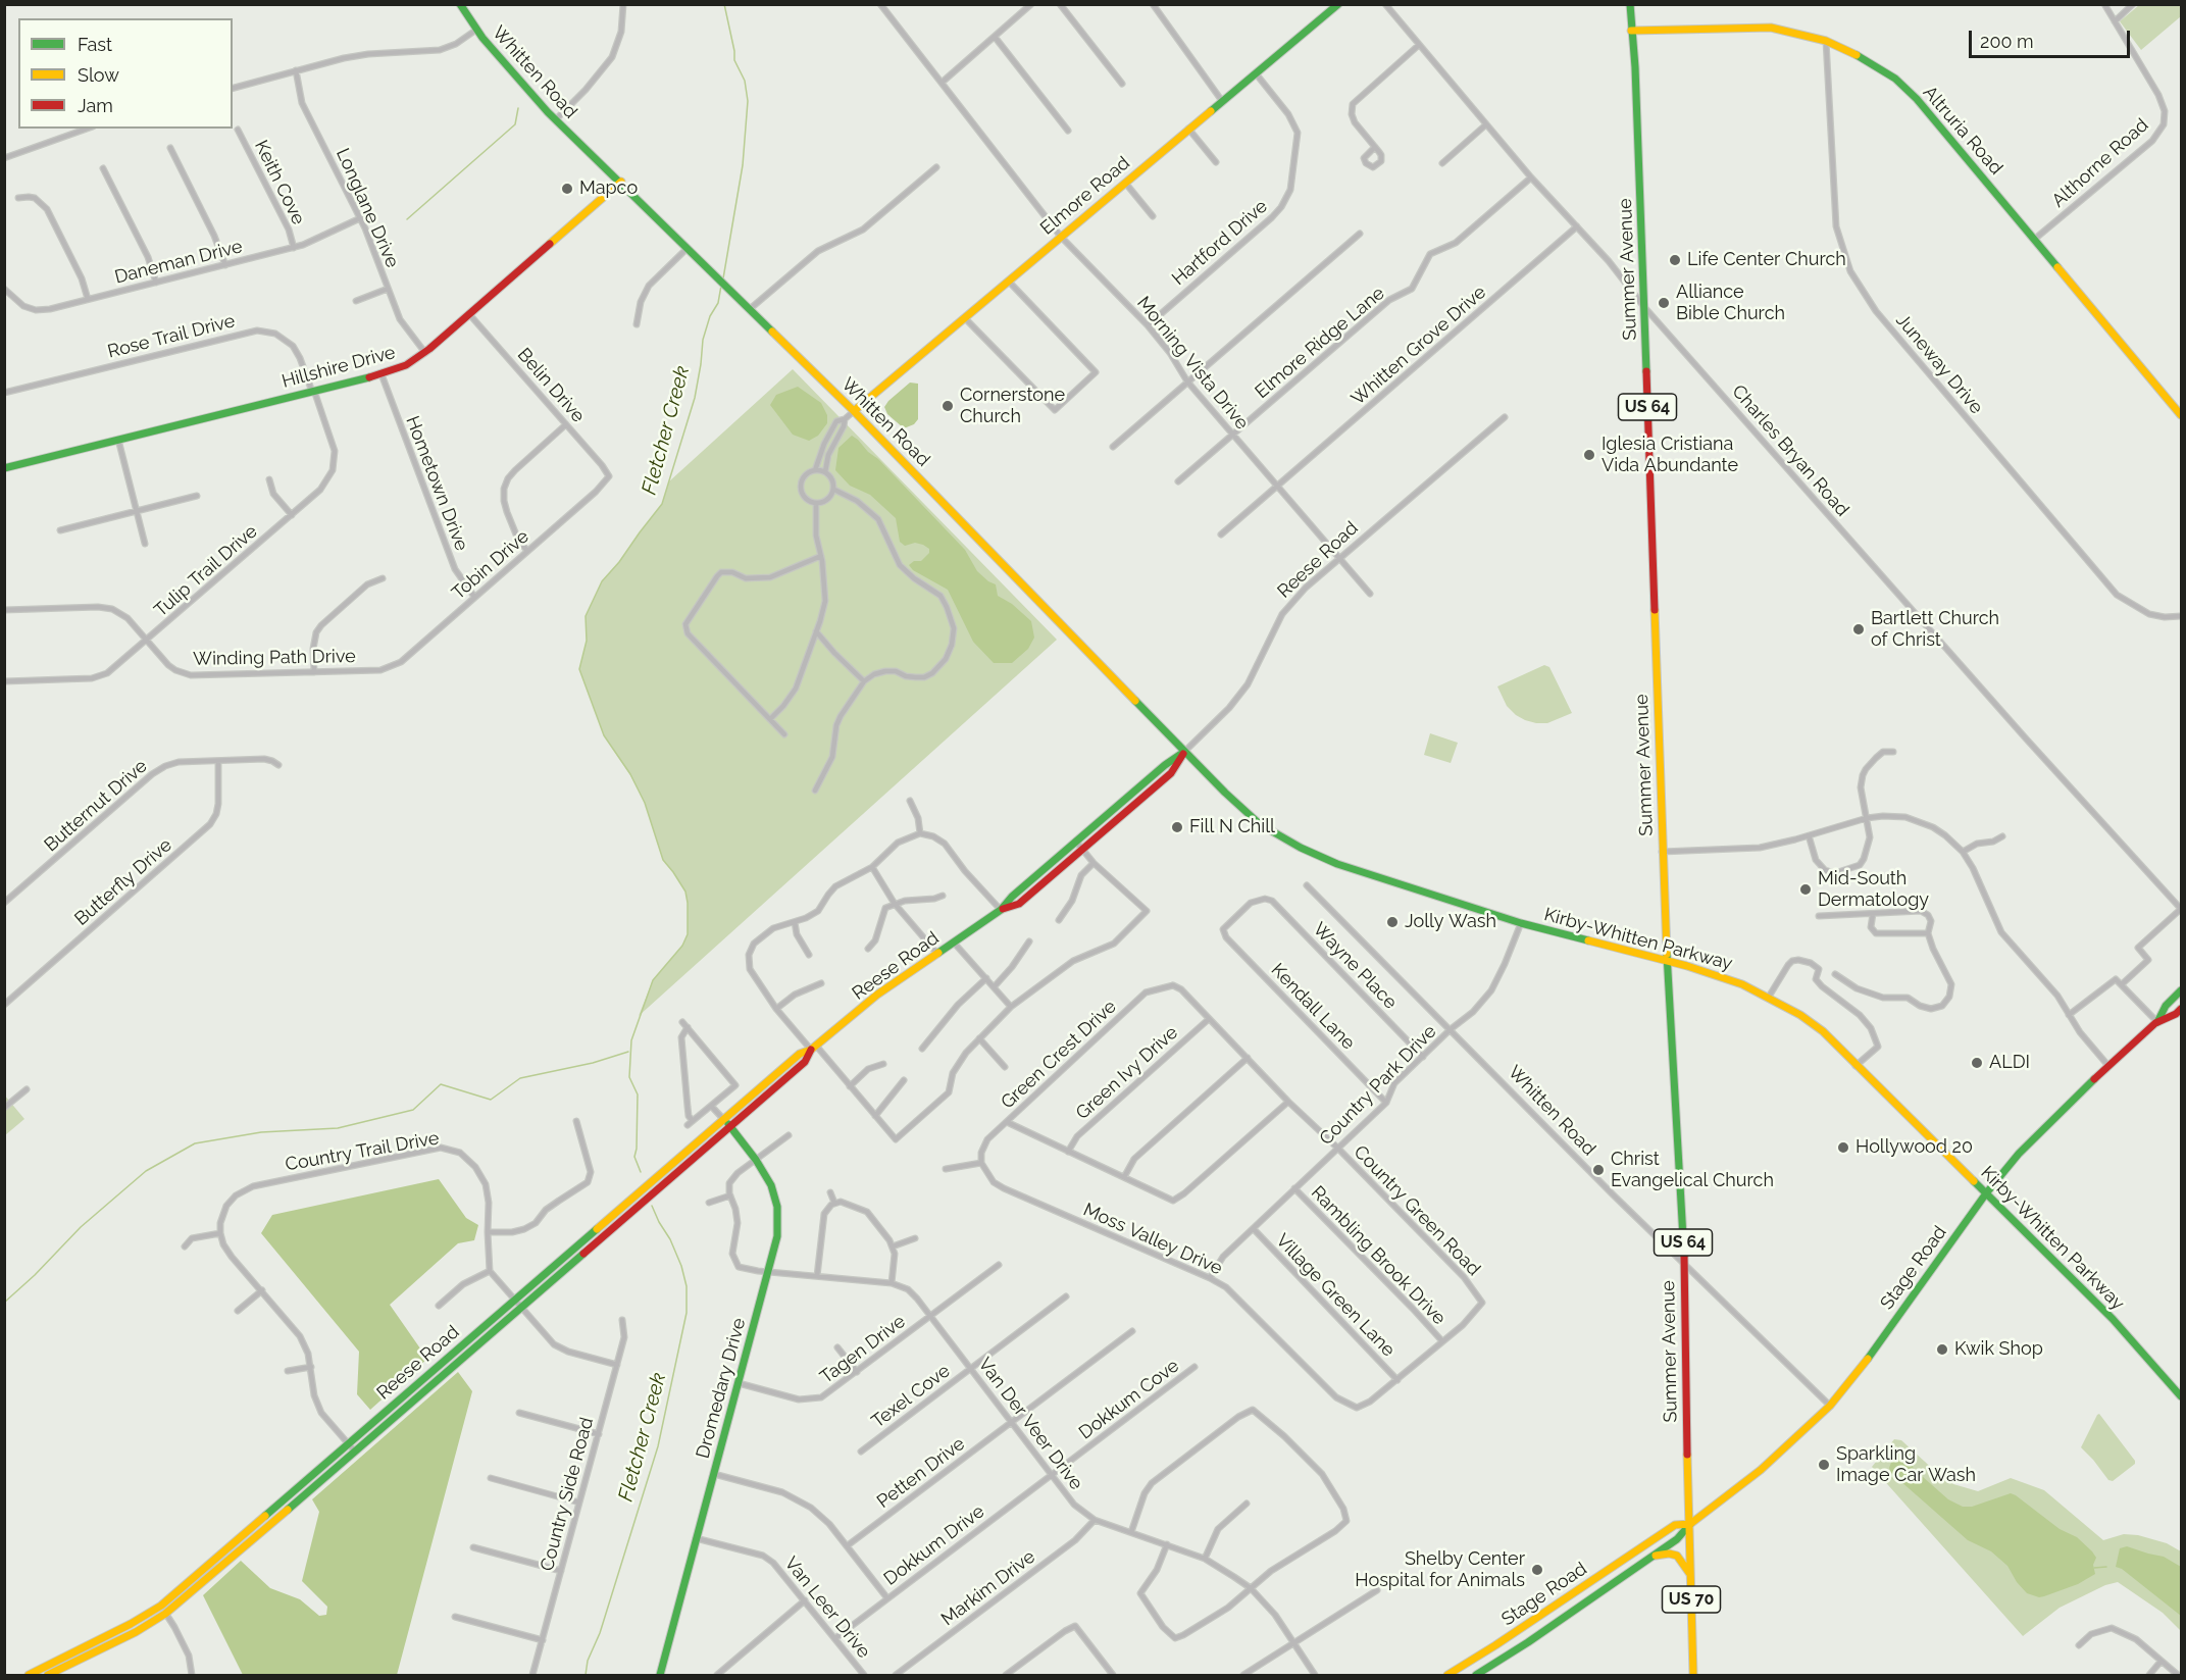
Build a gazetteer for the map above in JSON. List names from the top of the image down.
{
  "streets": {
    "main road": [
      "Whitten Road",
      "Altruria Road",
      "Elmore Road",
      "Summer Avenue",
      "Hillshire Drive",
      "US 64",
      "Reese Road",
      "Kirby-Whitten Parkway",
      "Stage Road",
      "Dromedary Drive",
      "US 70"
    ],
    "street": [
      "Althorne Road",
      "Keith Cove",
      "Longlane Drive",
      "Hartford Drive",
      "Daneman Drive",
      "Rose Trail Drive",
      "Elmore Ridge Lane",
      "Whitten Grove Drive",
      "Morning Vista Drive",
      "Juneway Drive",
      "Belin Drive",
      "Charles Bryan Road",
      "Hometown Drive",
      "Tobin Drive",
      "Tulip Trail Drive",
      "Winding Path Drive",
      "Butternut Drive",
      "Butterfly Drive",
      "Wayne Place",
      "Kendall Lane",
      "Green Crest Drive",
      "Green Ivy Drive",
      "Country Park Drive",
      "Country Trail Drive",
      "Country Green Road",
      "Moss Valley Drive",
      "Rambling Brook Drive",
      "Village Green Lane",
      "Tagen Drive",
      "Texel Cove",
      "Dokkum Cove",
      "Van Der Veer Drive",
      "Petten Drive",
      "Country Side Road",
      "Dokkum Drive",
      "Markim Drive",
      "Van Leer Drive"
    ]
  },
  "crossings": [
    ["Whitten Road", "Elmore Road"],
    ["Whitten Road", "Summer Avenue"],
    ["Whitten Road", "Hillshire Drive"],
    ["Whitten Road", "Reese Road"],
    ["Whitten Road", "Kirby-Whitten Parkway"],
    ["Whitten Road", "Country Park Drive"],
    ["Whitten Road", "Stage Road"],
    ["Altruria Road", "Althorne Road"],
    ["Altruria Road", "Summer Avenue"],
    ["Altruria Road", "Juneway Drive"],
    ["Keith Cove", "Daneman Drive"],
    ["Elmore Road", "Hartford Drive"],
    ["Elmore Road", "Morning Vista Drive"],
    ["Longlane Drive", "Daneman Drive"],
    ["Longlane Drive", "Hillshire Drive"],
    ["Hartford Drive", "Morning Vista Drive"],
    ["Summer Avenue", "Charles Bryan Road"],
    ["Summer Avenue", "Kirby-Whitten Parkway"],
    ["Summer Avenue", "Stage Road"],
    ["Summer Avenue", "US 70"],
    ["Rose Trail Drive", "Hillshire Drive"],
    ["Rose Trail Drive", "Tulip Trail Drive"],
    ["Elmore Ridge Lane", "Morning Vista Drive"],
    ["Elmore Ridge Lane", "Charles Bryan Road"],
    ["Whitten Grove Drive", "Morning Vista Drive"],
    ["Whitten Grove Drive", "Charles Bryan Road"],
    ["Morning Vista Drive", "Reese Road"],
    ["Hillshire Drive", "Belin Drive"],
    ["Hillshire Drive", "Hometown Drive"],
    ["Hillshire Drive", "Tulip Trail Drive"],
    ["Belin Drive", "Tobin Drive"],
    ["Hometown Drive", "Tobin Drive"],
    ["Reese Road", "Dromedary Drive"],
    ["Tobin Drive", "Winding Path Drive"],
    ["Tulip Trail Drive", "Winding Path Drive"],
    ["Butternut Drive", "Butterfly Drive"],
    ["Kirby-Whitten Parkway", "Country Park Drive"],
    ["Kirby-Whitten Parkway", "Stage Road"],
    ["Wayne Place", "Kendall Lane"],
    ["Wayne Place", "Country Park Drive"],
    ["Kendall Lane", "Country Park Drive"],
    ["Green Crest Drive", "Country Green Road"],
    ["Green Crest Drive", "Moss Valley Drive"],
    ["Green Ivy Drive", "Country Green Road"],
    ["Country Park Drive", "Country Green Road"],
    ["Country Park Drive", "Moss Valley Drive"],
    ["Country Park Drive", "Rambling Brook Drive"],
    ["Country Park Drive", "Village Green Lane"],
    ["Country Green Road", "Rambling Brook Drive"],
    ["Moss Valley Drive", "Village Green Lane"],
    ["Stage Road", "US 70"],
    ["Tagen Drive", "Dromedary Drive"],
    ["Tagen Drive", "Van Der Veer Drive"],
    ["Dromedary Drive", "Van Der Veer Drive"],
    ["Dromedary Drive", "Van Leer Drive"],
    ["Texel Cove", "Van Der Veer Drive"],
    ["Dokkum Cove", "Van Der Veer Drive"],
    ["Dokkum Cove", "Dokkum Drive"],
    ["Van Der Veer Drive", "Petten Drive"],
    ["Van Der Veer Drive", "Dokkum Drive"],
    ["Van Der Veer Drive", "Markim Drive"],
    ["Dokkum Drive", "Van Leer Drive"]
  ],
  "water": ["Fletcher Creek"],
  "places": [
    "Mapco",
    "Life Center Church",
    "Alliance Bible Church",
    "Cornerstone Church",
    "Iglesia Cristiana Vida Abundante",
    "Bartlett Church of Christ",
    "Fill N Chill",
    "Mid-South Dermatology",
    "Jolly Wash",
    "ALDI",
    "Hollywood 20",
    "Christ Evangelical Church",
    "Kwik Shop",
    "Sparkling Image Car Wash",
    "Shelby Center Hospital for Animals"
  ],
  "legend": ["Fast", "Slow", "Jam"],
  "scale_bar": "200 m"
}
